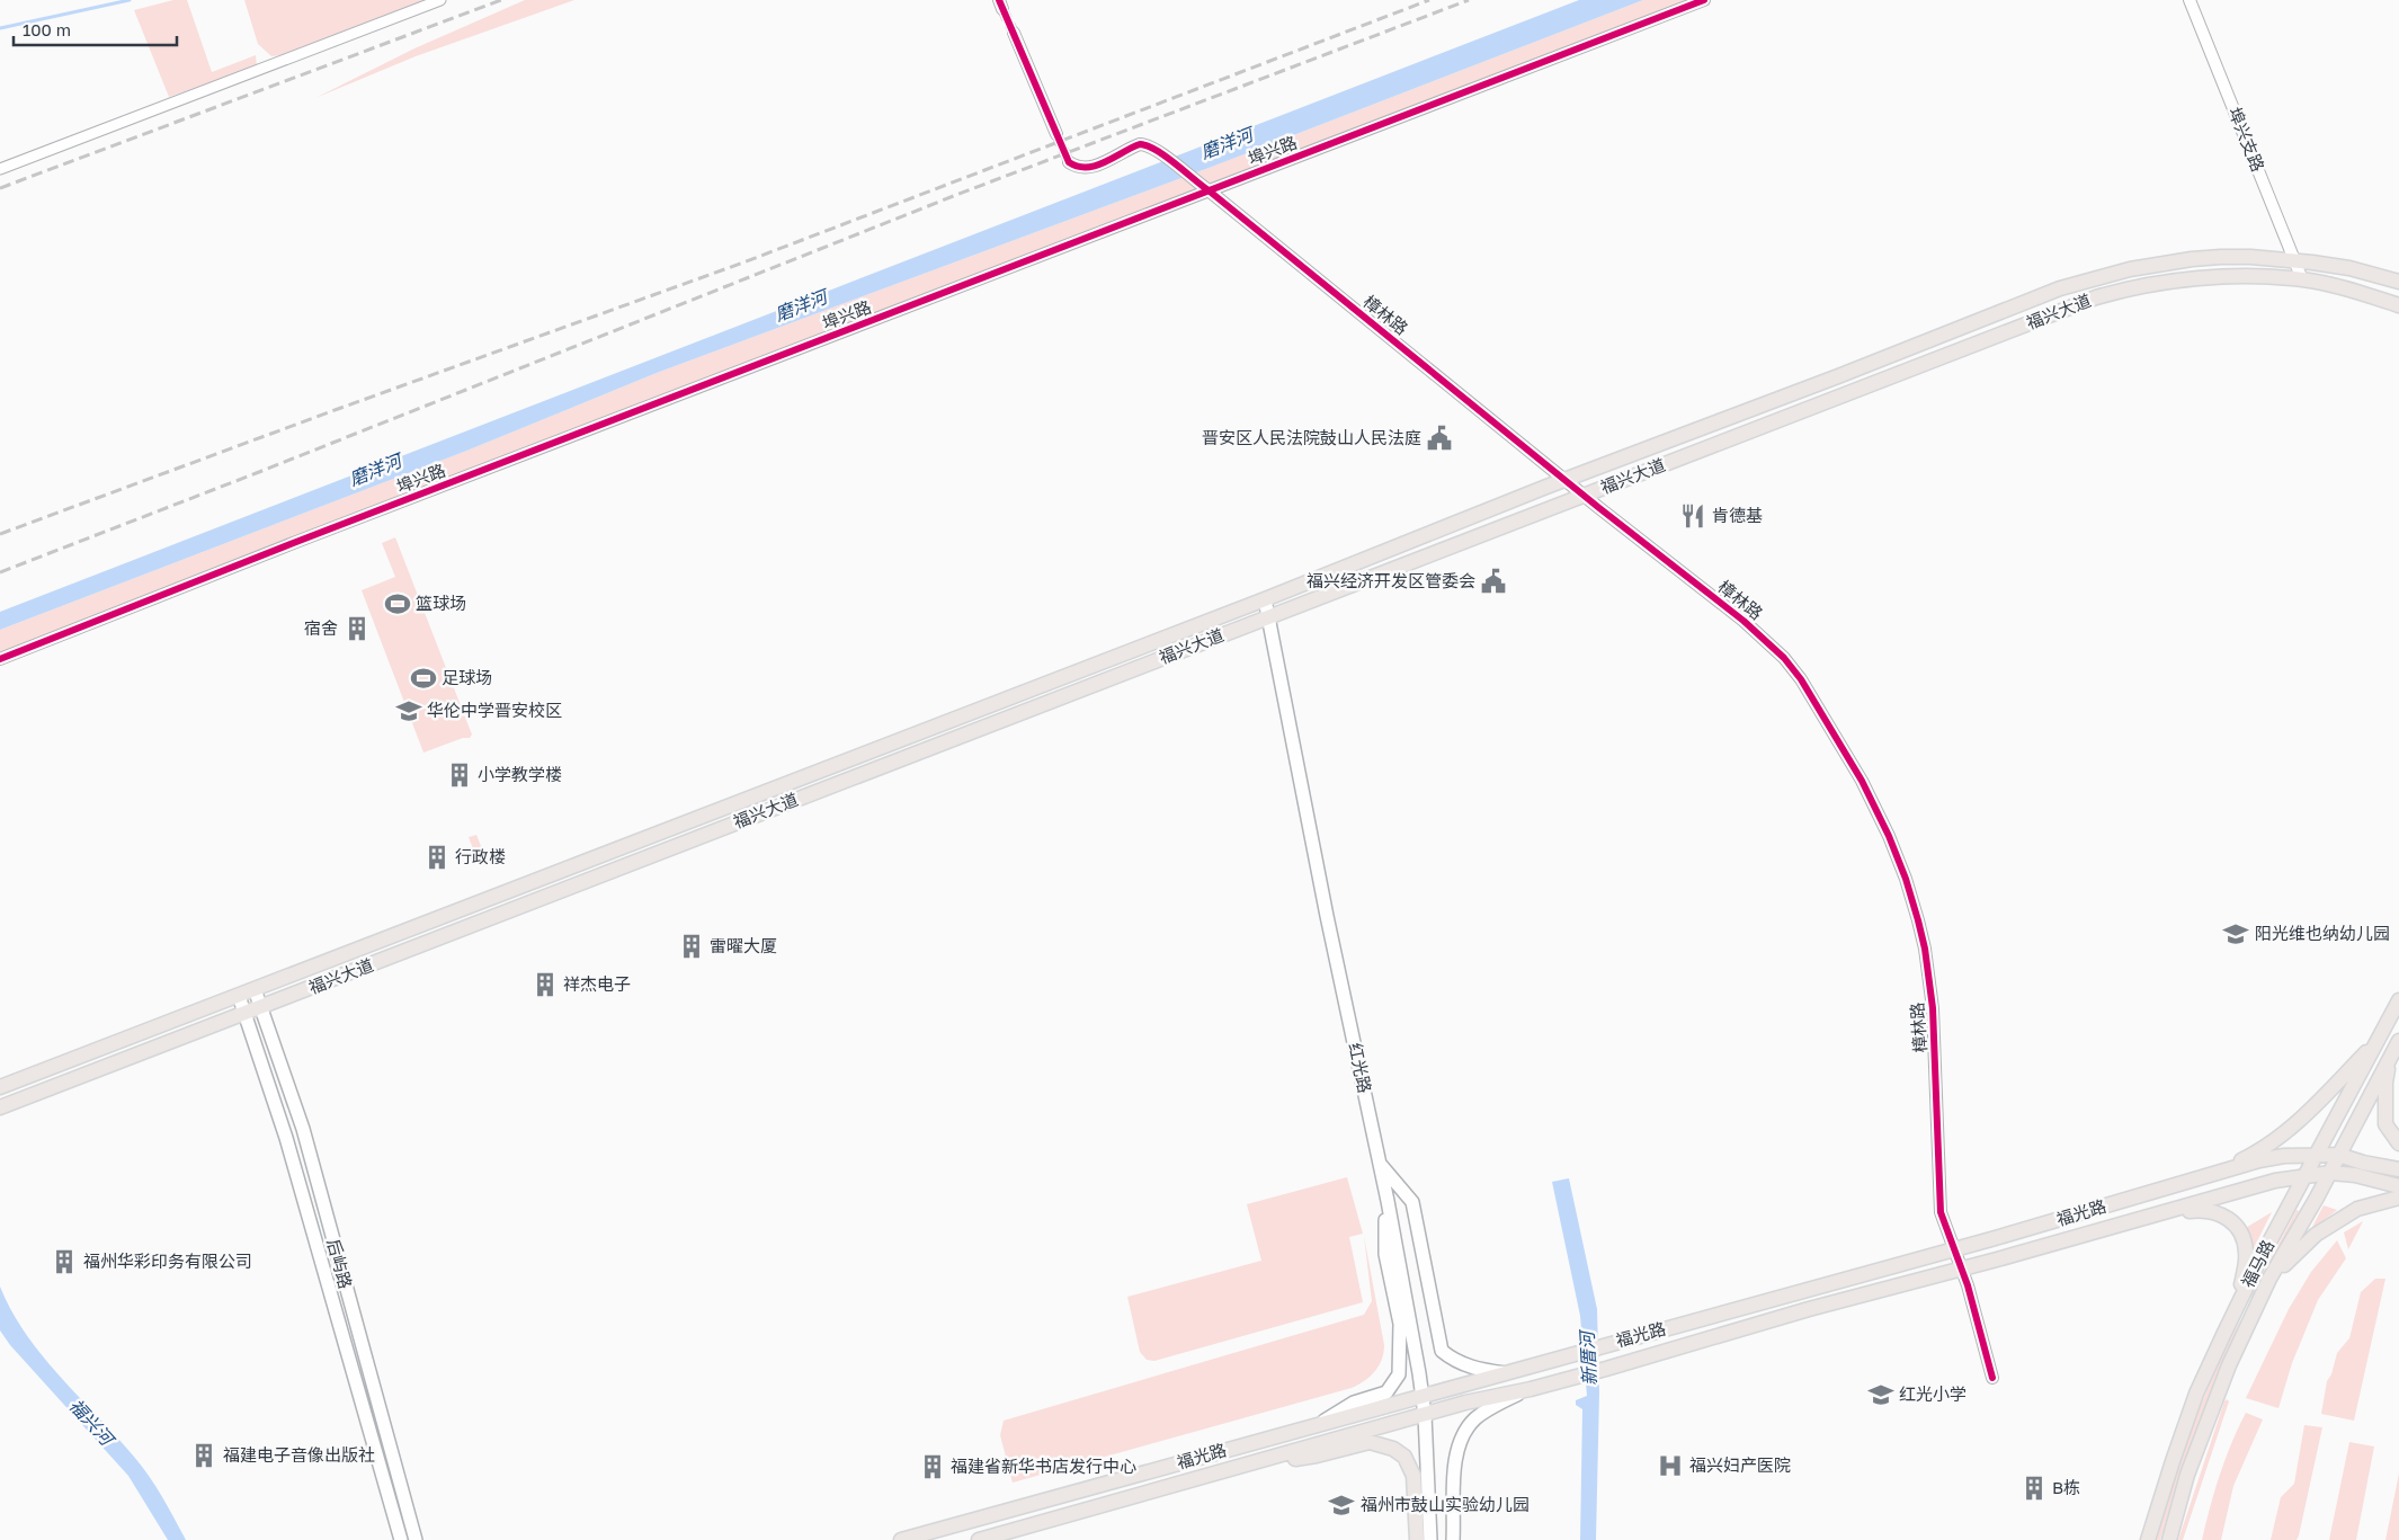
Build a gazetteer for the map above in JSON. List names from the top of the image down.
{
  "streets": {
    "main road": [
      "福兴大道",
      "红光路",
      "福光路",
      "后屿路",
      "福马路"
    ],
    "street": ["埠兴支路", "埠兴路", "樟林路"]
  },
  "crossings": [
    ["埠兴支路", "福兴大道"],
    ["埠兴路", "樟林路"],
    ["福兴大道", "樟林路"],
    ["福兴大道", "红光路"],
    ["福兴大道", "后屿路"],
    ["樟林路", "福光路"],
    ["红光路", "福光路"],
    ["福光路", "福马路"]
  ],
  "water": ["磨洋河", "新厝河", "福兴河"],
  "places": {
    "public building": ["晋安区人民法院鼓山人民法庭", "福兴经济开发区管委会"],
    "restaurant": ["肯德基"],
    "sports": ["篮球场", "足球场"],
    "building": [
      "宿舍",
      "小学教学楼",
      "行政楼",
      "雷曜大厦",
      "祥杰电子",
      "福州华彩印务有限公司",
      "福建电子音像出版社",
      "福建省新华书店发行中心",
      "B栋"
    ],
    "school or university": [
      "华伦中学晋安校区",
      "阳光维也纳幼儿园",
      "红光小学",
      "福州市鼓山实验幼儿园"
    ],
    "hospital": ["福兴妇产医院"]
  },
  "scale_bar": "100 m"
}
